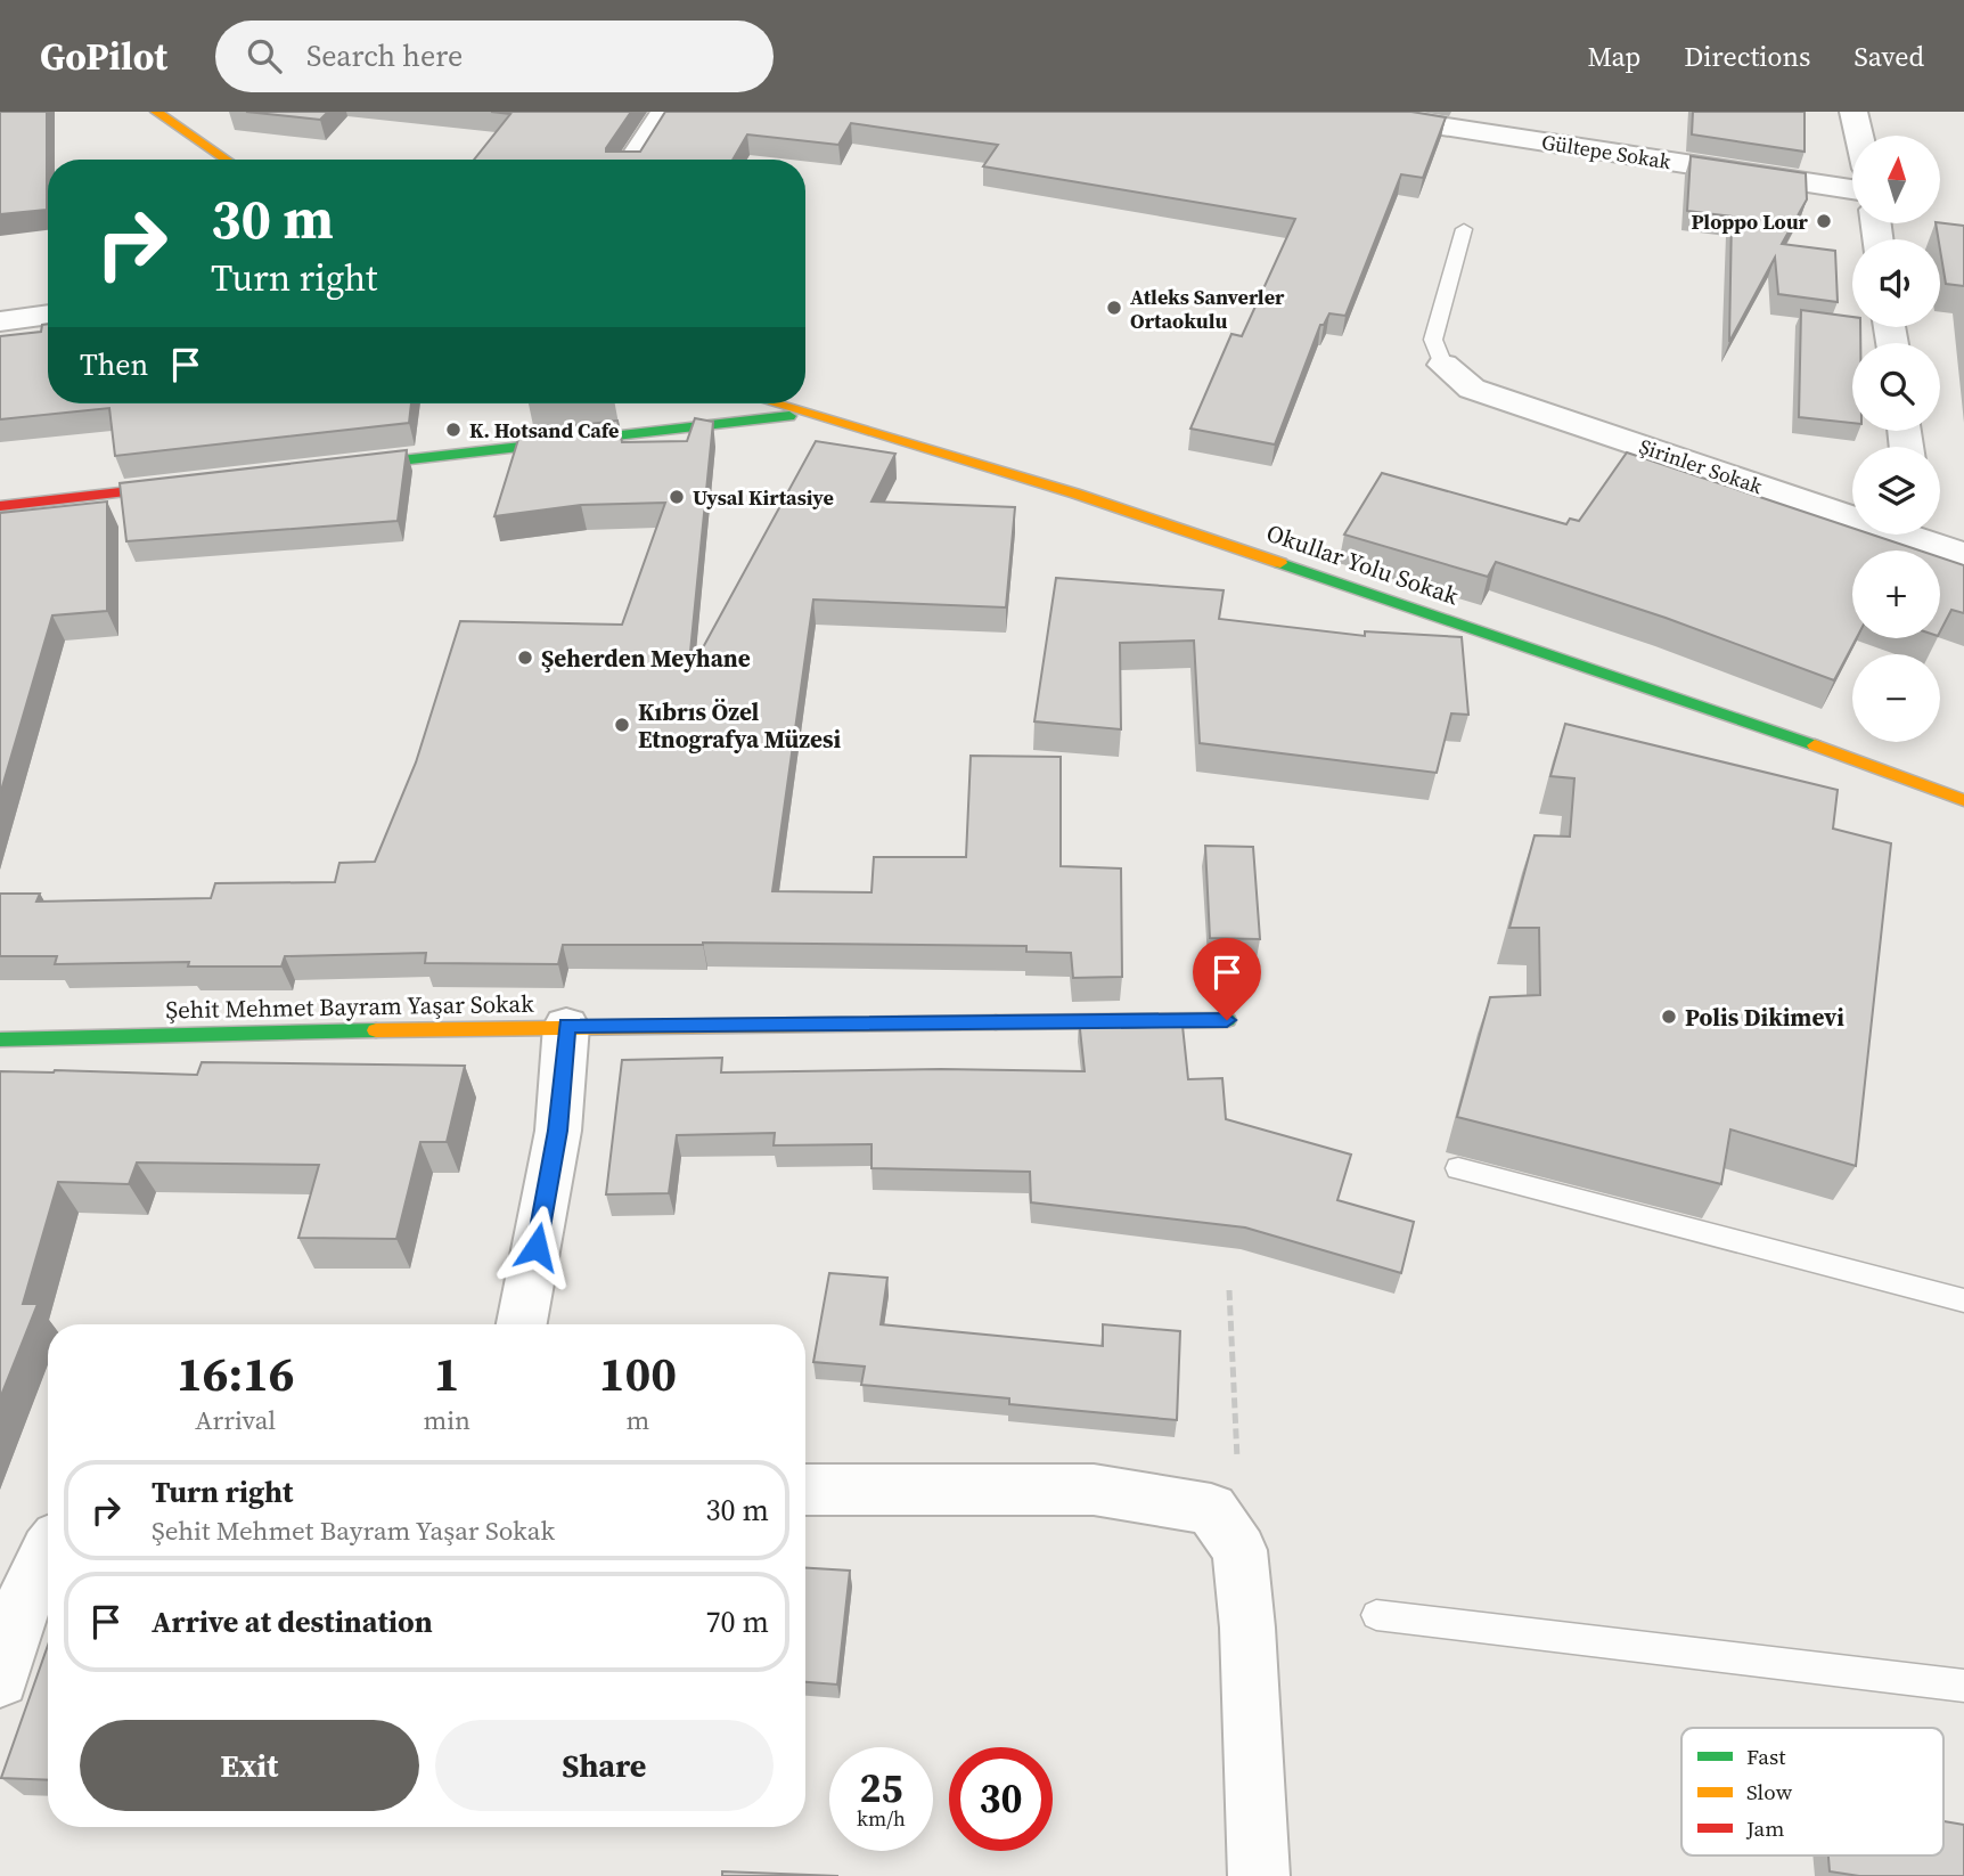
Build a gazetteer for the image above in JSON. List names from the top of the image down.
{
  "streets": {
    "street": [
      "Gültepe Sokak",
      "Şirinler Sokak",
      "Okullar Yolu Sokak",
      "Şehit Mehmet Bayram Yaşar Sokak"
    ]
  },
  "places": [
    "Ploppo Lour",
    "Atleks Sanverler Ortaokulu",
    "K. Hotsand Cafe",
    "Uysal Kirtasiye",
    "Şeherden Meyhane",
    "Kıbrıs Özel Etnografya Müzesi",
    "Polis Dikimevi"
  ],
  "legend": ["Fast", "Slow", "Jam"],
  "north": "top",
  "page": {
    "header": "GoPilot",
    "search": "Search here",
    "nav": ["Map", "Directions", "Saved"],
    "map_buttons": ["+", "−"],
    "turn": ["30 m", "Turn right"],
    "then": "Then",
    "eta": [
      "16:16",
      "Arrival",
      "1",
      "min",
      "100",
      "m"
    ],
    "list": [
      {
        "name": "Turn right",
        "note": "Şehit Mehmet Bayram Yaşar Sokak",
        "value": "30 m"
      },
      {
        "name": "Arrive at destination",
        "value": "70 m"
      }
    ],
    "buttons": ["Exit", "Share"],
    "speed": "25 km/h",
    "limit": "30"
  }
}
